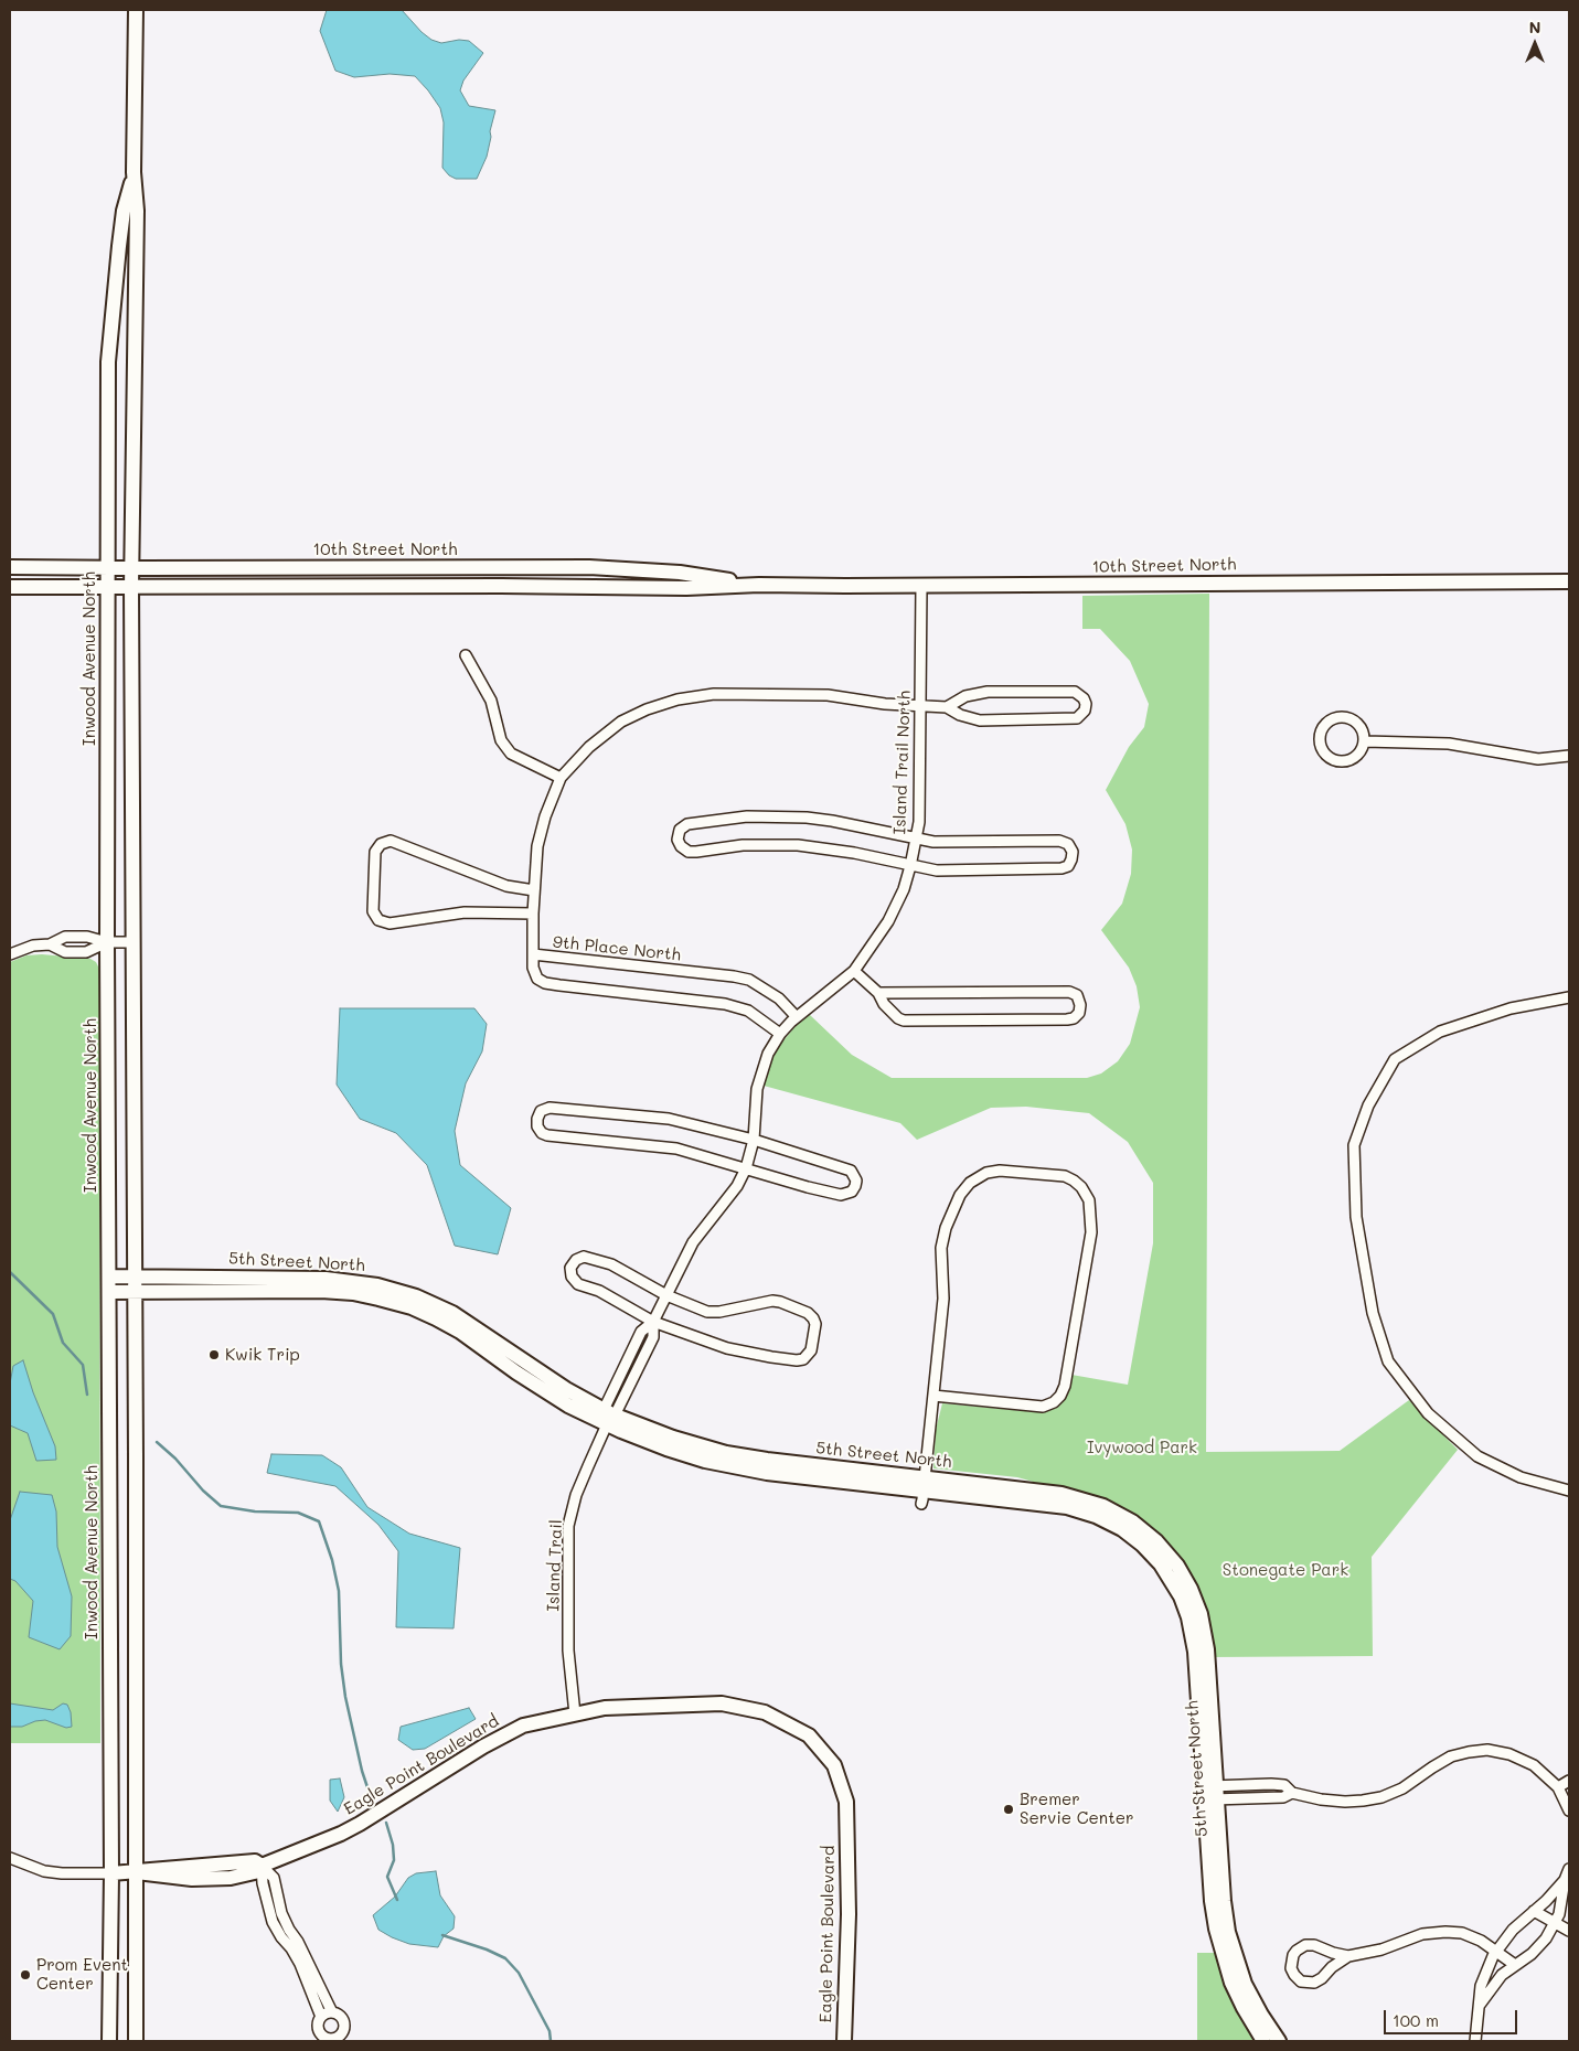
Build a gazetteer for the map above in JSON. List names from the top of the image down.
{
  "streets": {
    "main road": [
      "10th Street North",
      "Inwood Avenue North",
      "5th Street North",
      "Eagle Point Boulevard"
    ],
    "street": ["Island Trail North", "9th Place North", "Island Trail"]
  },
  "crossings": [
    ["10th Street North", "Inwood Avenue North"],
    ["10th Street North", "Island Trail North"],
    ["Inwood Avenue North", "5th Street North"],
    ["Inwood Avenue North", "Eagle Point Boulevard"],
    ["Island Trail North", "9th Place North"],
    ["Island Trail North", "5th Street North"],
    ["Island Trail North", "Island Trail"],
    ["5th Street North", "Island Trail"],
    ["Island Trail", "Eagle Point Boulevard"]
  ],
  "parks": ["Ivywood Park", "Stonegate Park"],
  "places": ["Kwik Trip", "Bremer Servie Center", "Prom Event Center"],
  "scale_bar": "100 m",
  "north": "top"
}
